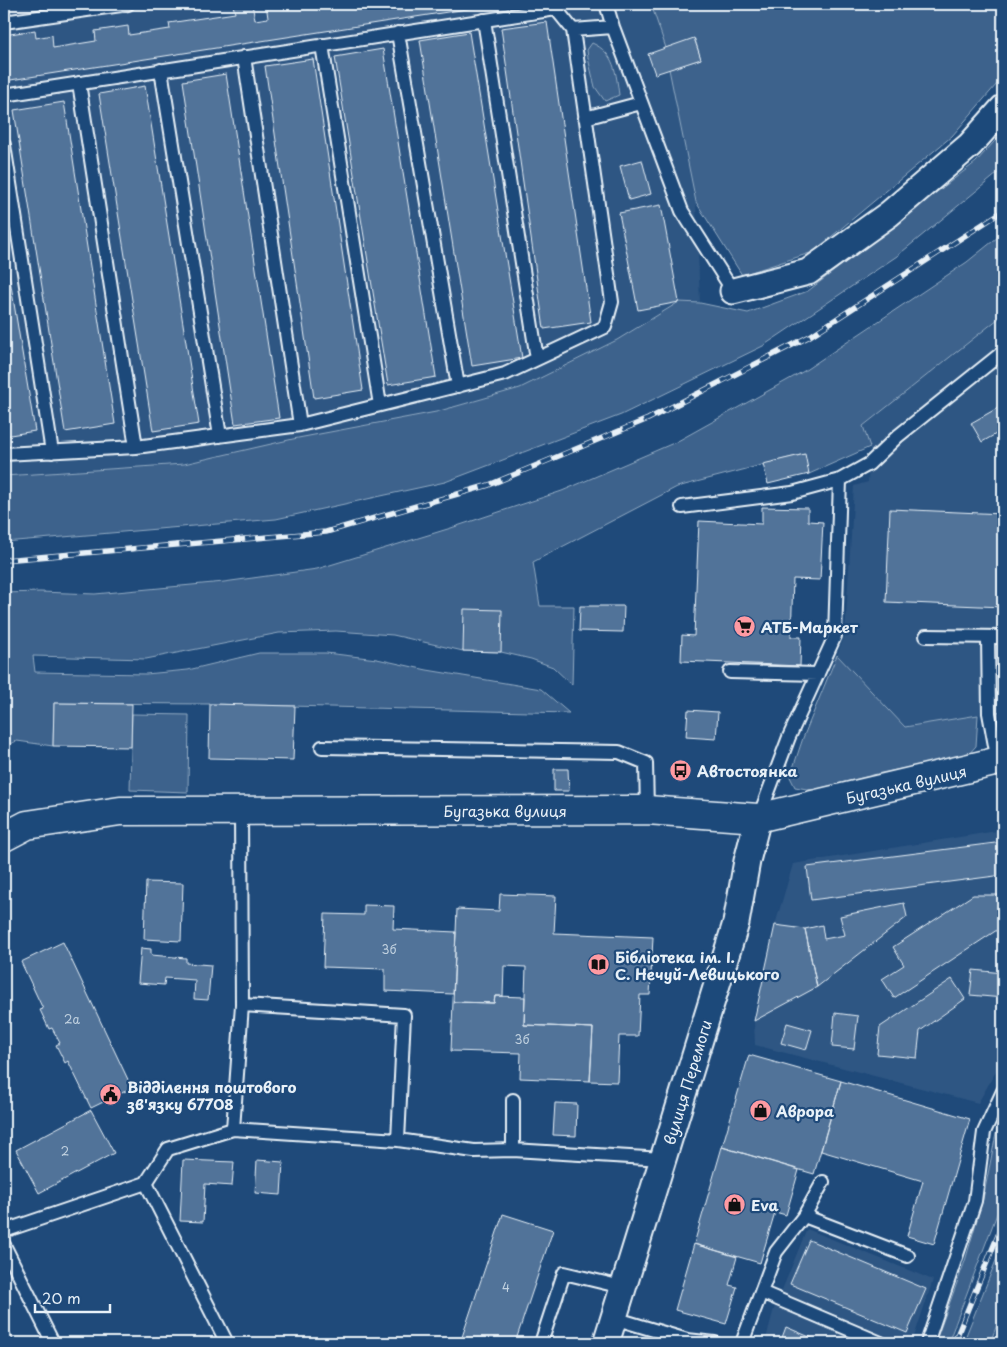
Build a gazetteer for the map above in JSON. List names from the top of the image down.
{
  "streets": {
    "street": ["Бугазька вулиця", "вулиця Перемоги"]
  },
  "crossings": [
    ["Бугазька вулиця", "вулиця Перемоги"]
  ],
  "places": {
    "supermarket": ["АТБ-Маркет"],
    "bus stop": ["Автостоянка"],
    "library": ["Бібліотека ім. І. С. Нечуй-Левицького"],
    "public building": ["Відділення поштового зв'язку 67708"],
    "shop": ["Аврора", "Eva"]
  },
  "house_numbers": [
    "3б",
    "2а",
    "3б",
    "2",
    "4"
  ],
  "scale_bar": "20 m"
}
